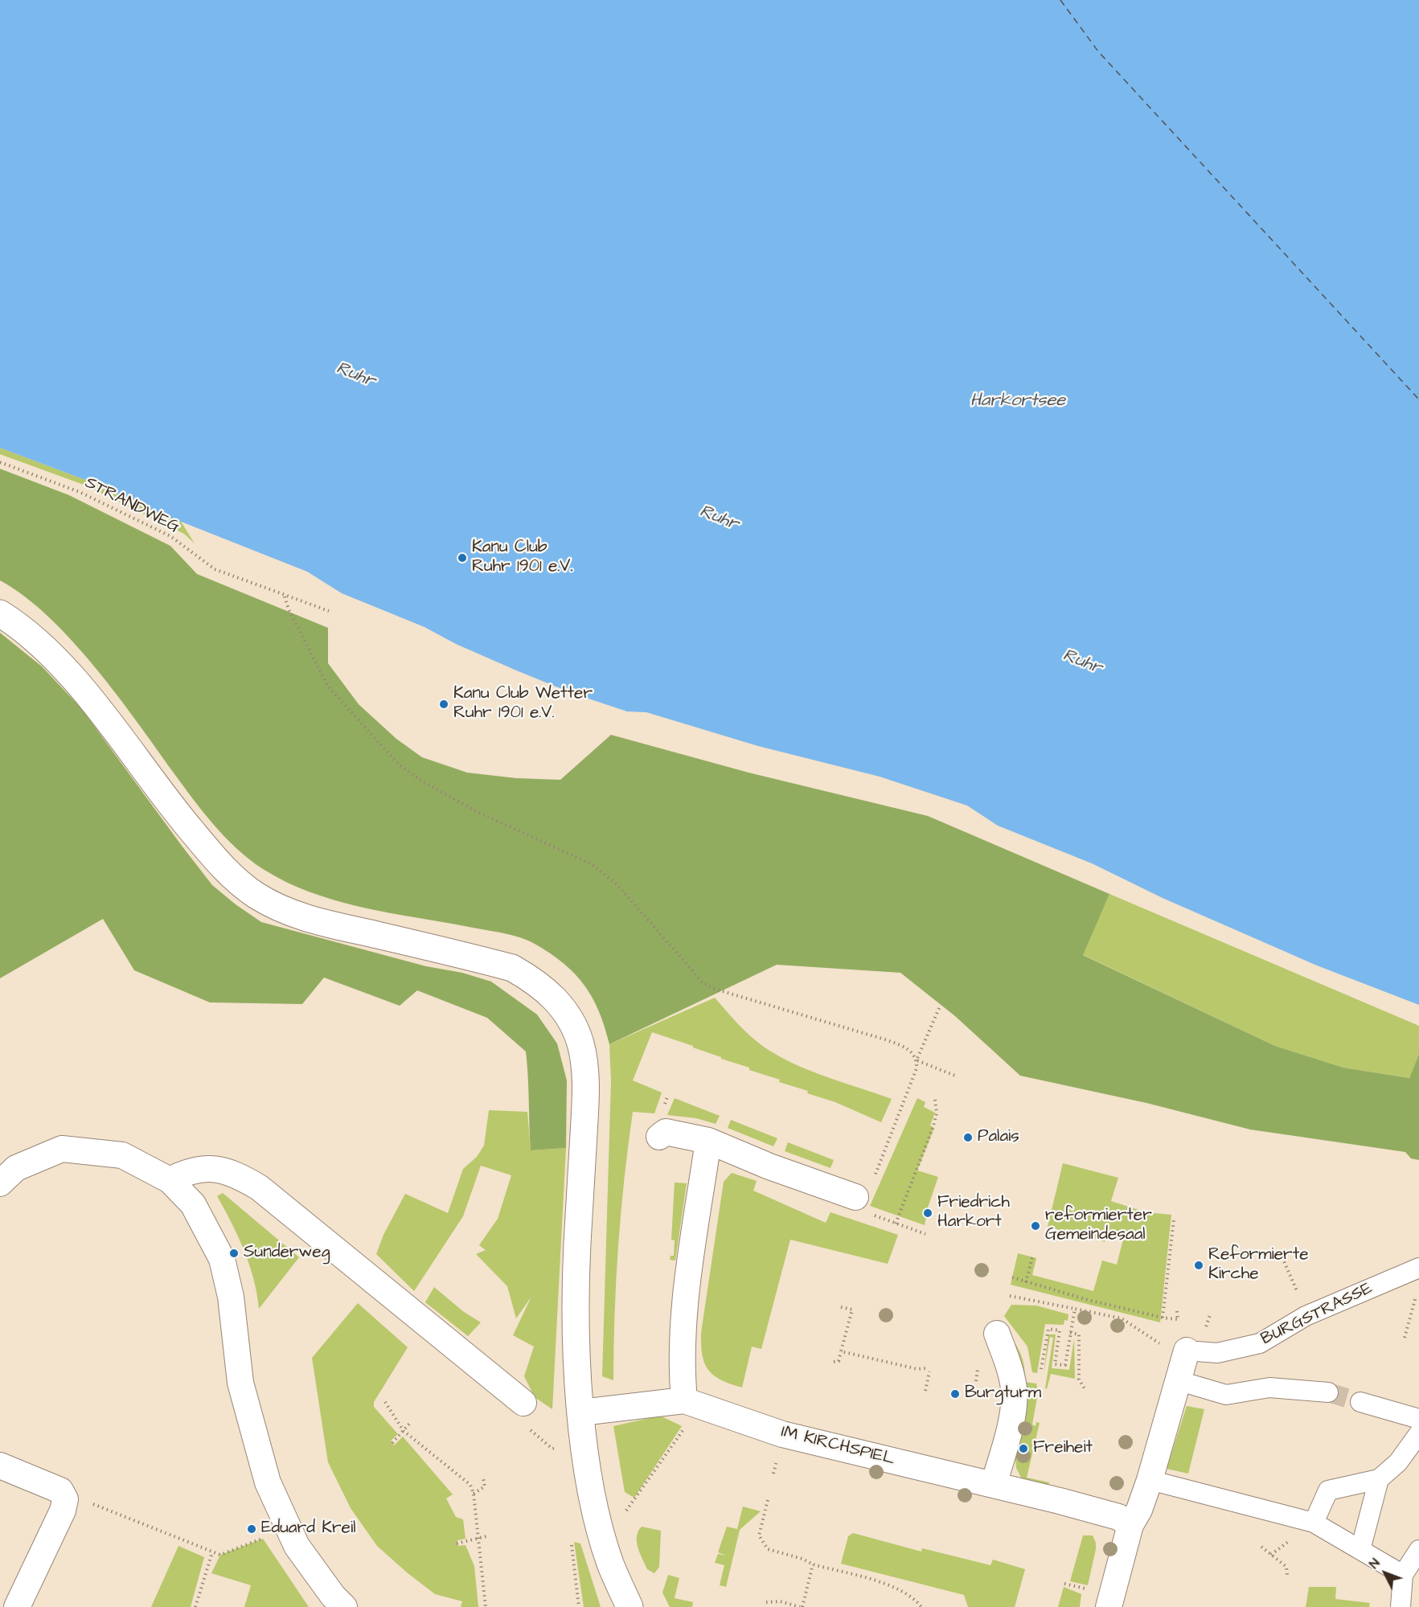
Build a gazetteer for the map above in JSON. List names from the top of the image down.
{
  "streets": {
    "street": ["BURGSTRASSE", "IM KIRCHSPIEL"],
    "path": ["STRANDWEG"]
  },
  "water": ["Ruhr", "Harkortsee"],
  "places": [
    "Kanu Club Ruhr 1901 e.V.",
    "Kanu Club Wetter Ruhr 1901 e.V.",
    "Palais",
    "Friedrich Harkort",
    "reformierter Gemeindesaal",
    "Sunderweg",
    "Reformierte Kirche",
    "Burgturm",
    "Freiheit",
    "Eduard Kreil"
  ],
  "north": "top left"
}
